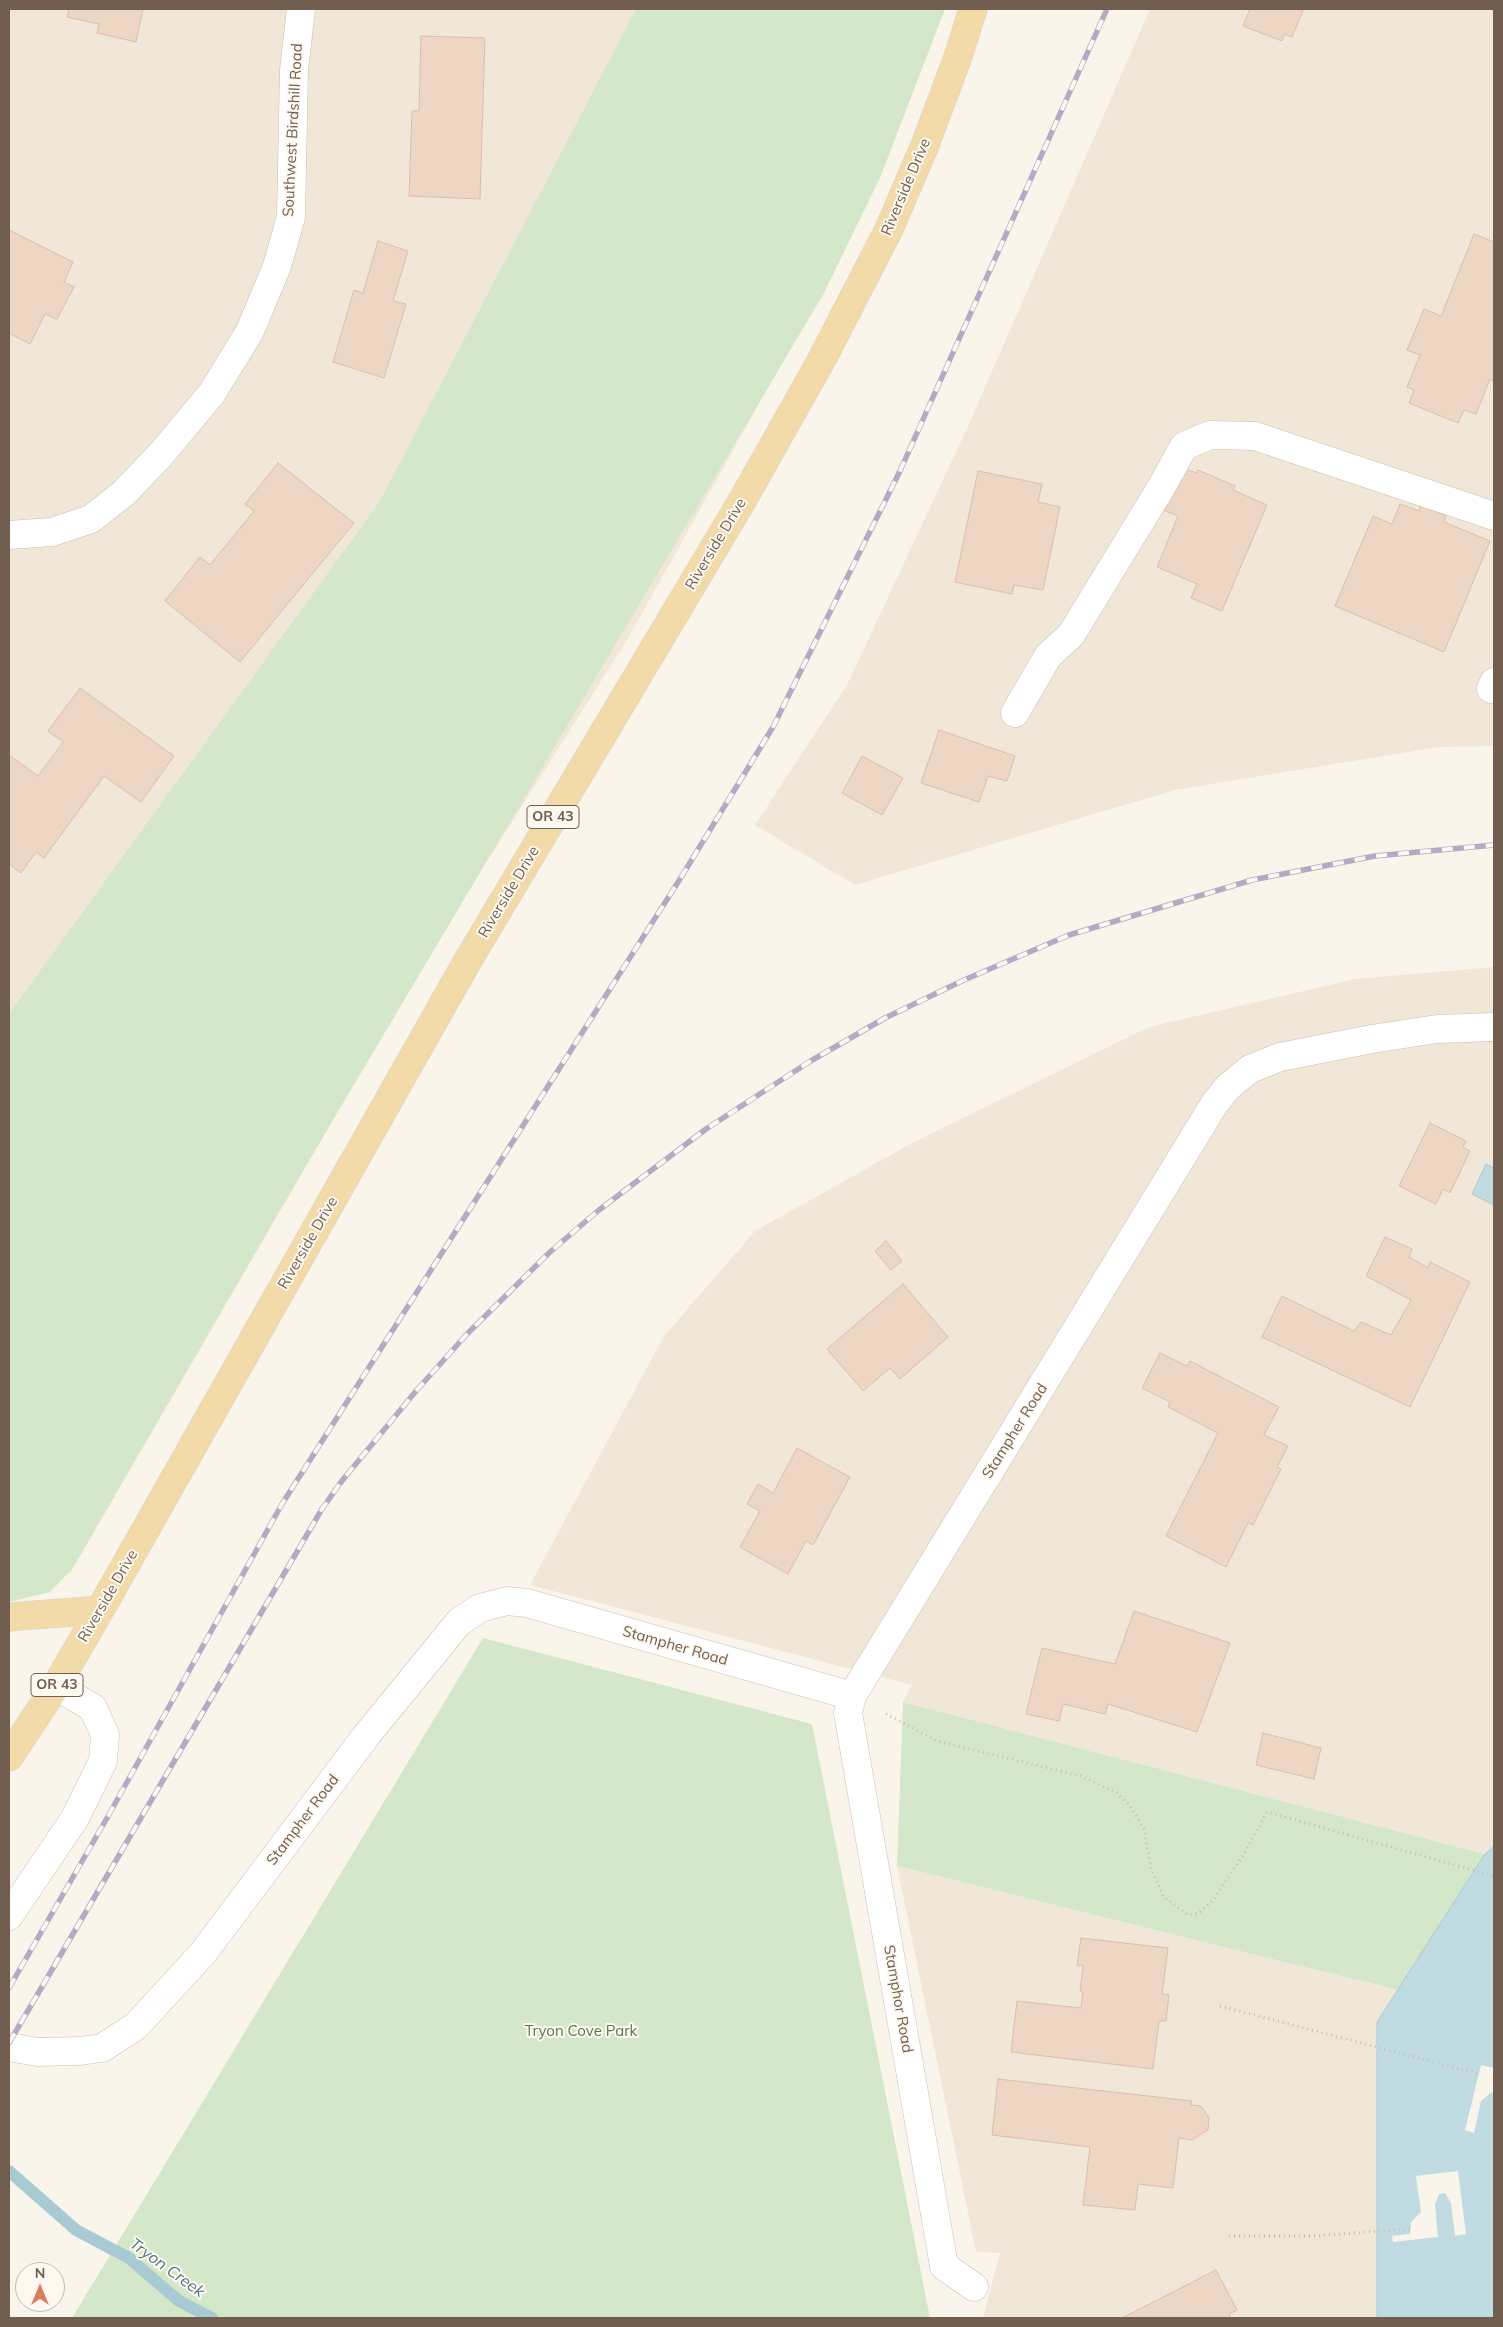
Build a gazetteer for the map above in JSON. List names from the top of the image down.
{
  "streets": {
    "main road": ["Riverside Drive", "OR 43"],
    "street": ["Southwest Birdshill Road", "Stampher Road", "Stamphor Road"]
  },
  "crossings": [
    ["Stampher Road", "Stamphor Road"]
  ],
  "water": ["Tryon Creek"],
  "parks": ["Tryon Cove Park"],
  "north": "top"
}
